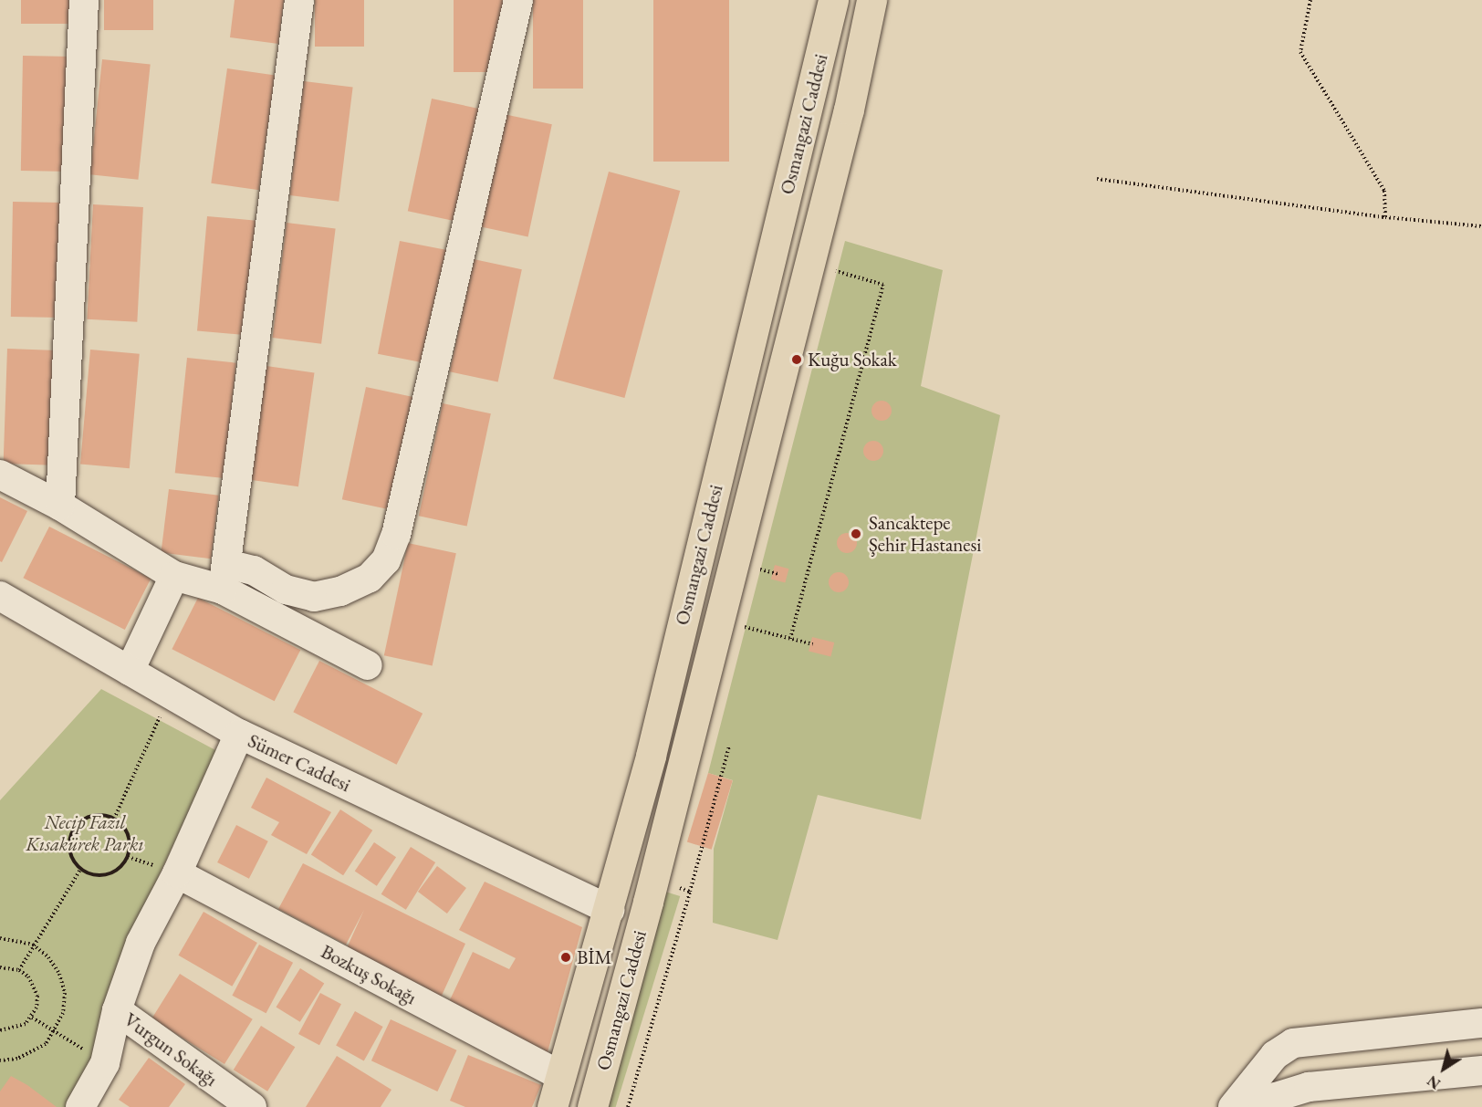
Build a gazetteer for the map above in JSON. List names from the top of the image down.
{
  "streets": {
    "main road": ["Osmangazi Caddesi"],
    "street": ["Sümer Caddesi", "Bozkuş Sokağı", "Vurgun Sokağı"]
  },
  "crossings": [
    ["Osmangazi Caddesi", "Sümer Caddesi"],
    ["Osmangazi Caddesi", "Bozkuş Sokağı"]
  ],
  "parks": ["Necip Fazıl Kısakürek Parkı"],
  "places": ["Kuğu Sokak", "Sancaktepe Şehir Hastanesi", "BİM"],
  "north": "bottom left"
}
